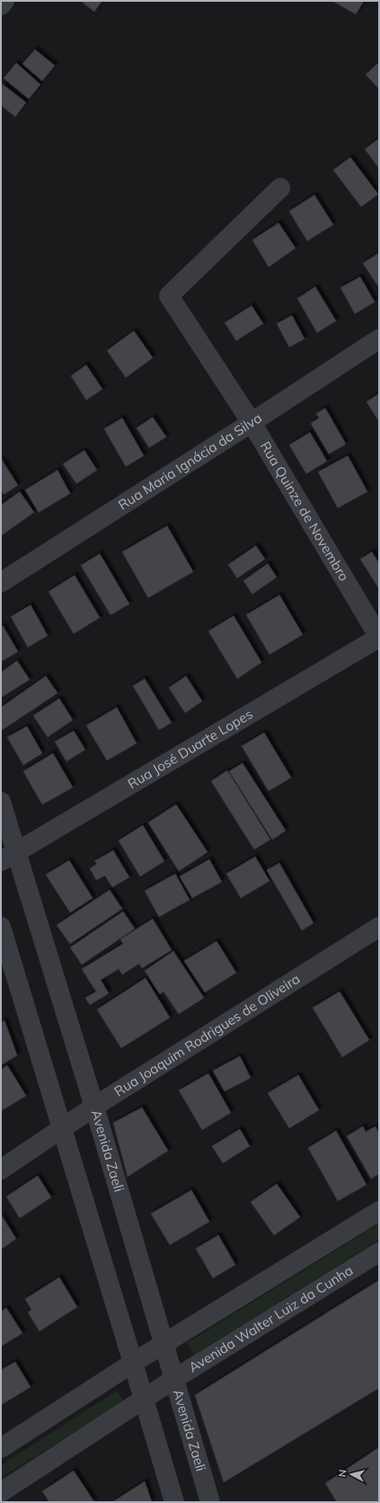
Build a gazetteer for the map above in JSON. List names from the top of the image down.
{
  "streets": {
    "street": [
      "Rua Maria Ignácia da Silva",
      "Rua Quinze de Novembro",
      "Rua José Duarte Lopes",
      "Rua Joaquim Rodrigues de Oliveira",
      "Avenida Zaeli",
      "Avenida Walter Luiz da Cunha"
    ]
  },
  "crossings": [
    ["Rua Maria Ignácia da Silva", "Rua Quinze de Novembro"],
    ["Rua Quinze de Novembro", "Rua José Duarte Lopes"],
    ["Rua José Duarte Lopes", "Avenida Zaeli"],
    ["Rua Joaquim Rodrigues de Oliveira", "Avenida Zaeli"],
    ["Avenida Zaeli", "Avenida Walter Luiz da Cunha"]
  ],
  "north": "left"
}
